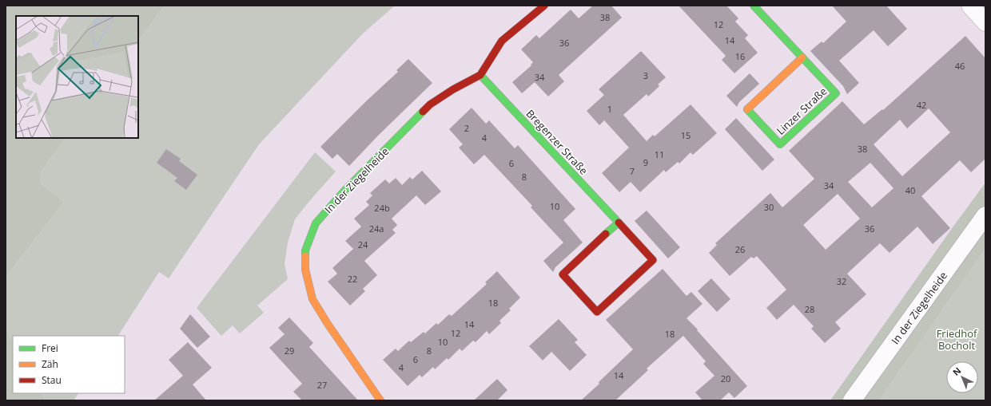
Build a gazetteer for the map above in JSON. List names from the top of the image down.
{
  "streets": {
    "street": ["Linzer Straße", "Bregenzer Straße", "In der Ziegelheide"]
  },
  "crossings": [
    ["Bregenzer Straße", "In der Ziegelheide"]
  ],
  "parks": ["Friedhof Bocholt"],
  "house_numbers": [
    "38",
    "12",
    "14",
    "36",
    "16",
    "46",
    "3",
    "34",
    "42",
    "1",
    "2",
    "15",
    "4",
    "38",
    "11",
    "9",
    "6",
    "7",
    "8",
    "34",
    "40",
    "10",
    "30",
    "24b",
    "24a",
    "36",
    "24",
    "26",
    "22",
    "32",
    "18",
    "28",
    "14",
    "12",
    "18",
    "10",
    "29",
    "8",
    "6",
    "4",
    "14",
    "20",
    "27"
  ],
  "legend": ["Frei", "Zäh", "Stau"],
  "north": "top left"
}
